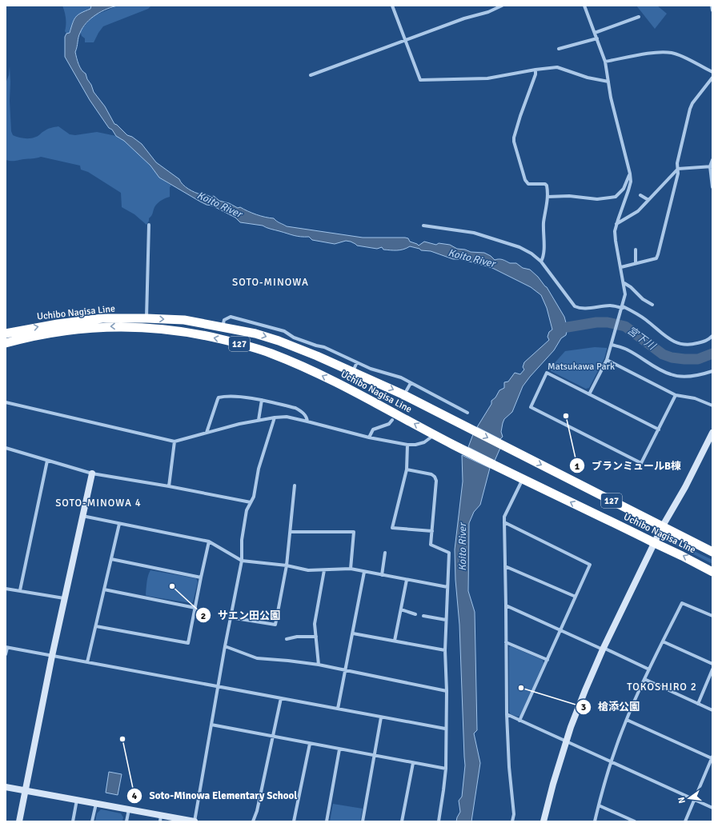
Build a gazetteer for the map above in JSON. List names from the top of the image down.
{
  "streets": {
    "highway": ["Uchibo Nagisa Line", "127"]
  },
  "districts": ["SOTO-MINOWA", "SOTO-MINOWA 4", "TOKOSHIRO 2"],
  "water": ["Koito River", "宮下川"],
  "parks": ["Matsukawa Park"],
  "places": [
    "ブランミュールB棟",
    "サエン田公園",
    "槍添公園",
    "Soto-Minowa Elementary School"
  ],
  "north": "left"
}
